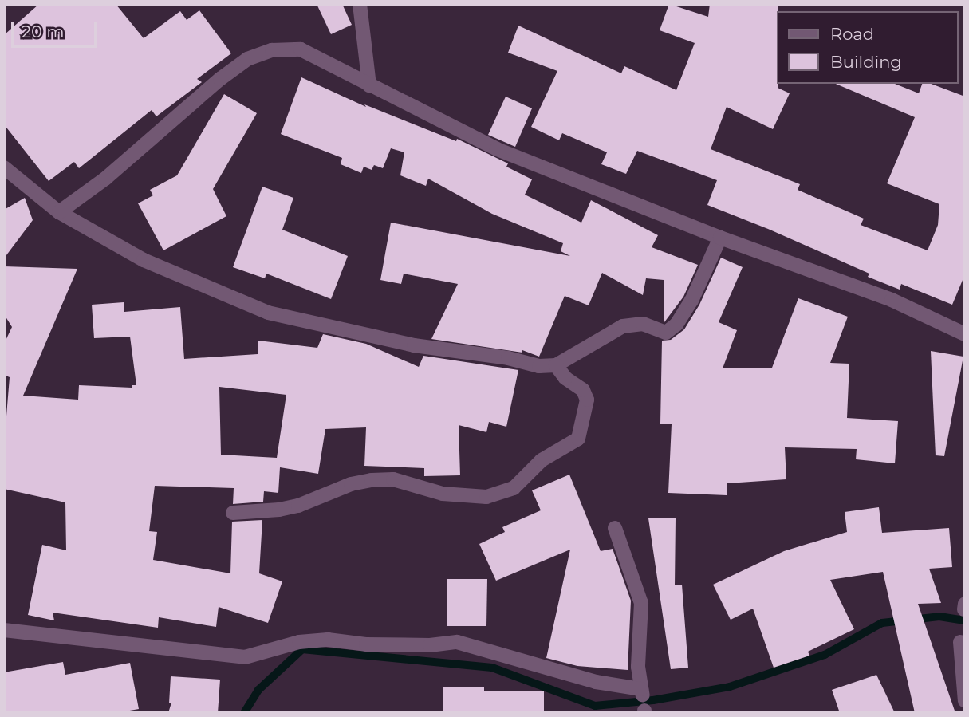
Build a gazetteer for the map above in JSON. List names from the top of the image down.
{
  "legend": ["Road", "Building"],
  "scale_bar": "20 m"
}
